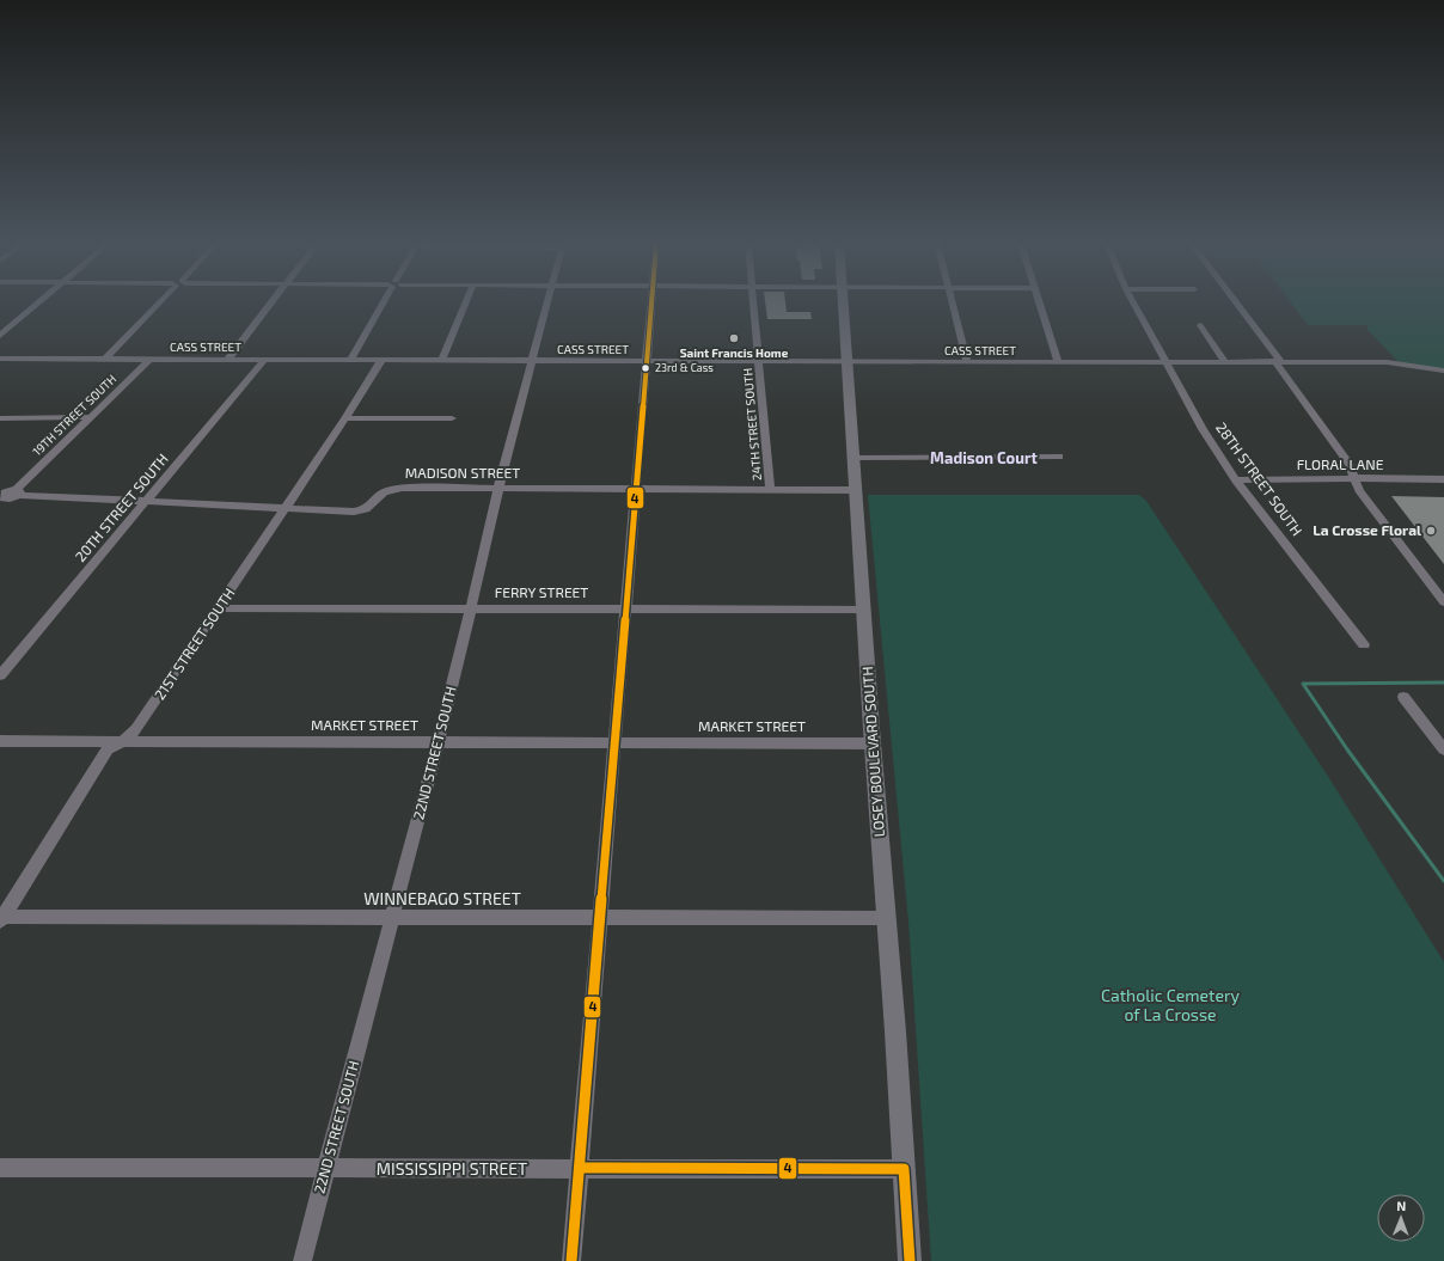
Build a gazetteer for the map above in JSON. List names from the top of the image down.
{
  "streets": {
    "main road": ["LOSEY BOULEVARD SOUTH"],
    "street": [
      "CASS STREET",
      "19TH STREET SOUTH",
      "24TH STREET SOUTH",
      "FLORAL LANE",
      "MADISON STREET",
      "28TH STREET SOUTH",
      "20TH STREET SOUTH",
      "FERRY STREET",
      "21ST STREET SOUTH",
      "MARKET STREET",
      "22ND STREET SOUTH",
      "WINNEBAGO STREET",
      "MISSISSIPPI STREET"
    ]
  },
  "crossings": [
    ["CASS STREET", "19TH STREET SOUTH"],
    ["CASS STREET", "24TH STREET SOUTH"],
    ["CASS STREET", "28TH STREET SOUTH"],
    ["CASS STREET", "20TH STREET SOUTH"],
    ["CASS STREET", "21ST STREET SOUTH"],
    ["CASS STREET", "LOSEY BOULEVARD SOUTH"],
    ["CASS STREET", "22ND STREET SOUTH"],
    ["19TH STREET SOUTH", "MADISON STREET"],
    ["24TH STREET SOUTH", "MADISON STREET"],
    ["FLORAL LANE", "28TH STREET SOUTH"],
    ["MADISON STREET", "20TH STREET SOUTH"],
    ["MADISON STREET", "21ST STREET SOUTH"],
    ["MADISON STREET", "LOSEY BOULEVARD SOUTH"],
    ["MADISON STREET", "22ND STREET SOUTH"],
    ["FERRY STREET", "21ST STREET SOUTH"],
    ["FERRY STREET", "LOSEY BOULEVARD SOUTH"],
    ["FERRY STREET", "22ND STREET SOUTH"],
    ["21ST STREET SOUTH", "MARKET STREET"],
    ["21ST STREET SOUTH", "WINNEBAGO STREET"],
    ["MARKET STREET", "LOSEY BOULEVARD SOUTH"],
    ["MARKET STREET", "22ND STREET SOUTH"],
    ["LOSEY BOULEVARD SOUTH", "WINNEBAGO STREET"],
    ["LOSEY BOULEVARD SOUTH", "MISSISSIPPI STREET"],
    ["22ND STREET SOUTH", "WINNEBAGO STREET"],
    ["22ND STREET SOUTH", "MISSISSIPPI STREET"]
  ],
  "districts": ["Madison Court"],
  "parks": ["Catholic Cemetery of La Crosse"],
  "places": ["Saint Francis Home", "23rd & Cass", "La Crosse Floral"],
  "lines": ["transit line 4"],
  "north": "top"
}
